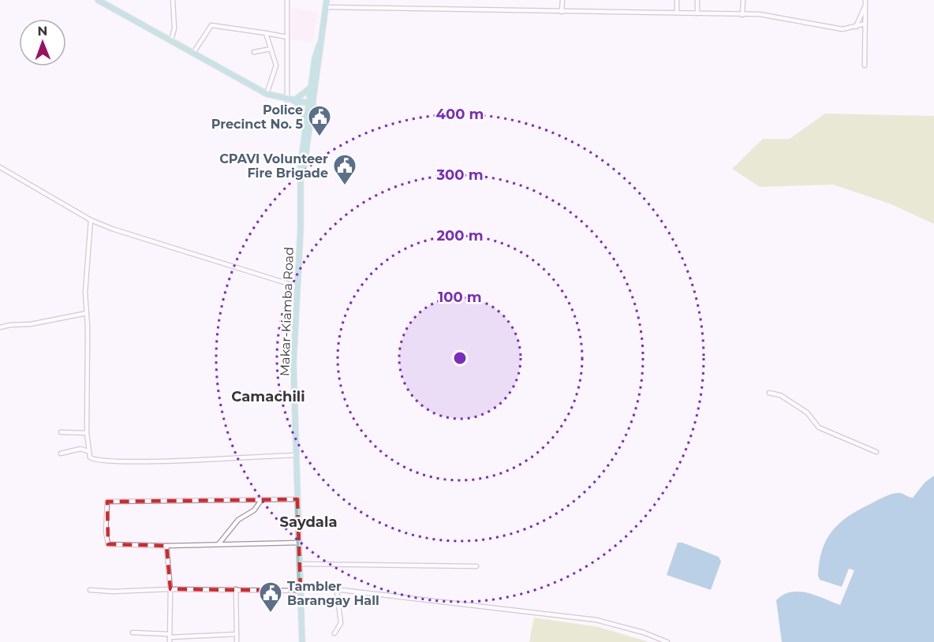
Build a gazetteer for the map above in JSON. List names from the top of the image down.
{
  "streets": {
    "main road": ["Makar-Kiamba Road"]
  },
  "districts": ["Camachili", "Saydala"],
  "places": {
    "public building": ["Police Precinct No. 5", "CPAVI Volunteer Fire Brigade", "Tambler Barangay Hall"]
  },
  "north": "top",
  "rings": [
    "400 m",
    "300 m",
    "200 m",
    "100 m"
  ]
}
